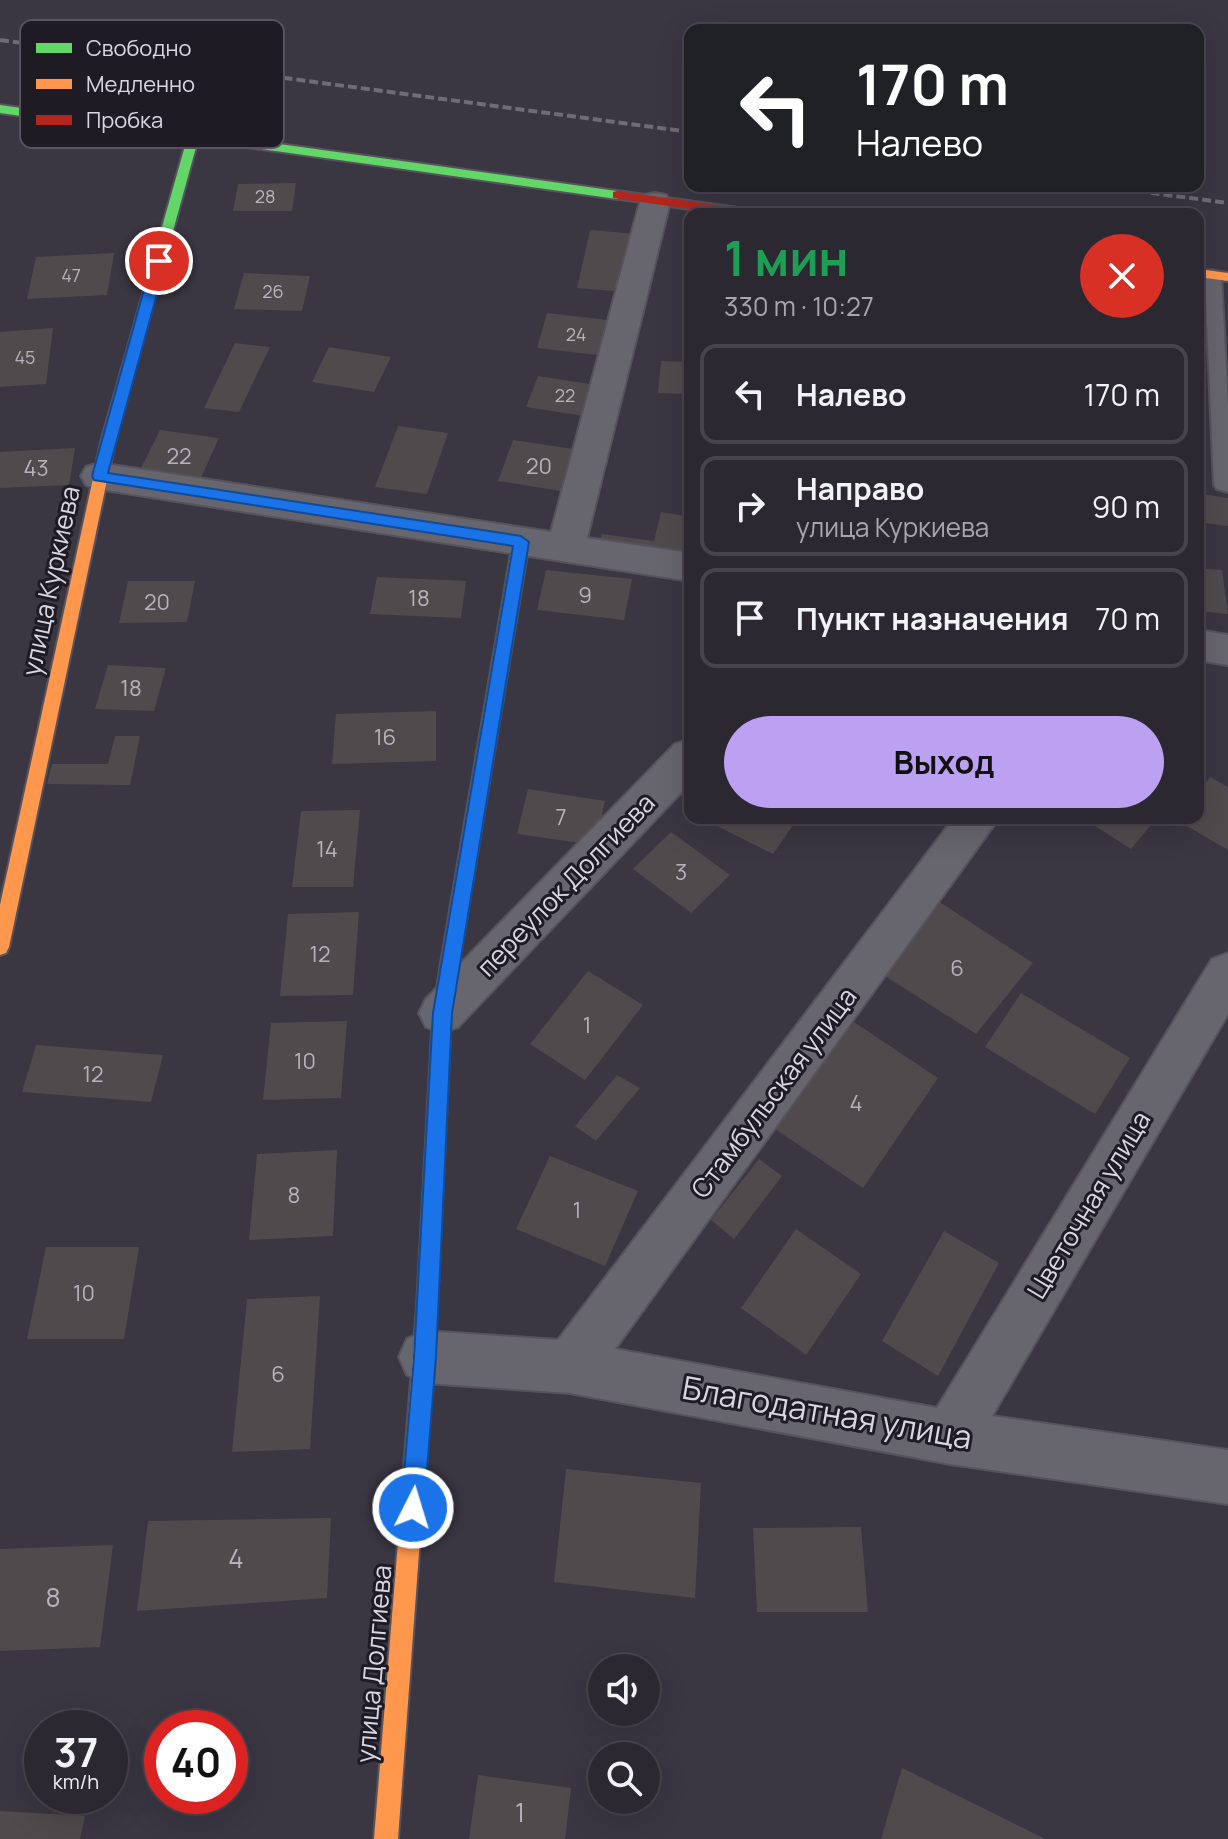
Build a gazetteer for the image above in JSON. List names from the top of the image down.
{
  "streets": {
    "street": [
      "улица Куркиева",
      "переулок Долгиева",
      "Стамбульская улица",
      "Цветочная улица",
      "Благодатная улица",
      "улица Долгиева"
    ]
  },
  "crossings": [
    ["переулок Долгиева", "улица Долгиева"],
    ["Стамбульская улица", "Благодатная улица"],
    ["Цветочная улица", "Благодатная улица"],
    ["Благодатная улица", "улица Долгиева"]
  ],
  "house_numbers": [
    "28",
    "47",
    "26",
    "24",
    "45",
    "22",
    "22",
    "20",
    "43",
    "9",
    "18",
    "20",
    "18",
    "16",
    "7",
    "14",
    "3",
    "12",
    "6",
    "1",
    "10",
    "12",
    "4",
    "8",
    "1",
    "10",
    "6",
    "4",
    "8",
    "1"
  ],
  "legend": ["Свободно", "Медленно", "Пробка"],
  "page": {
    "turn": ["170 m", "Налево"],
    "heading": ["1 мин", "330 m · 10:27"],
    "list": [
      {
        "name": "Налево",
        "value": "170 m"
      },
      {
        "name": "Направо",
        "note": "улица Куркиева",
        "value": "90 m"
      },
      {
        "name": "Пункт назначения",
        "value": "70 m"
      }
    ],
    "buttons": "Выход",
    "speed": "37 km/h",
    "limit": "40"
  }
}
